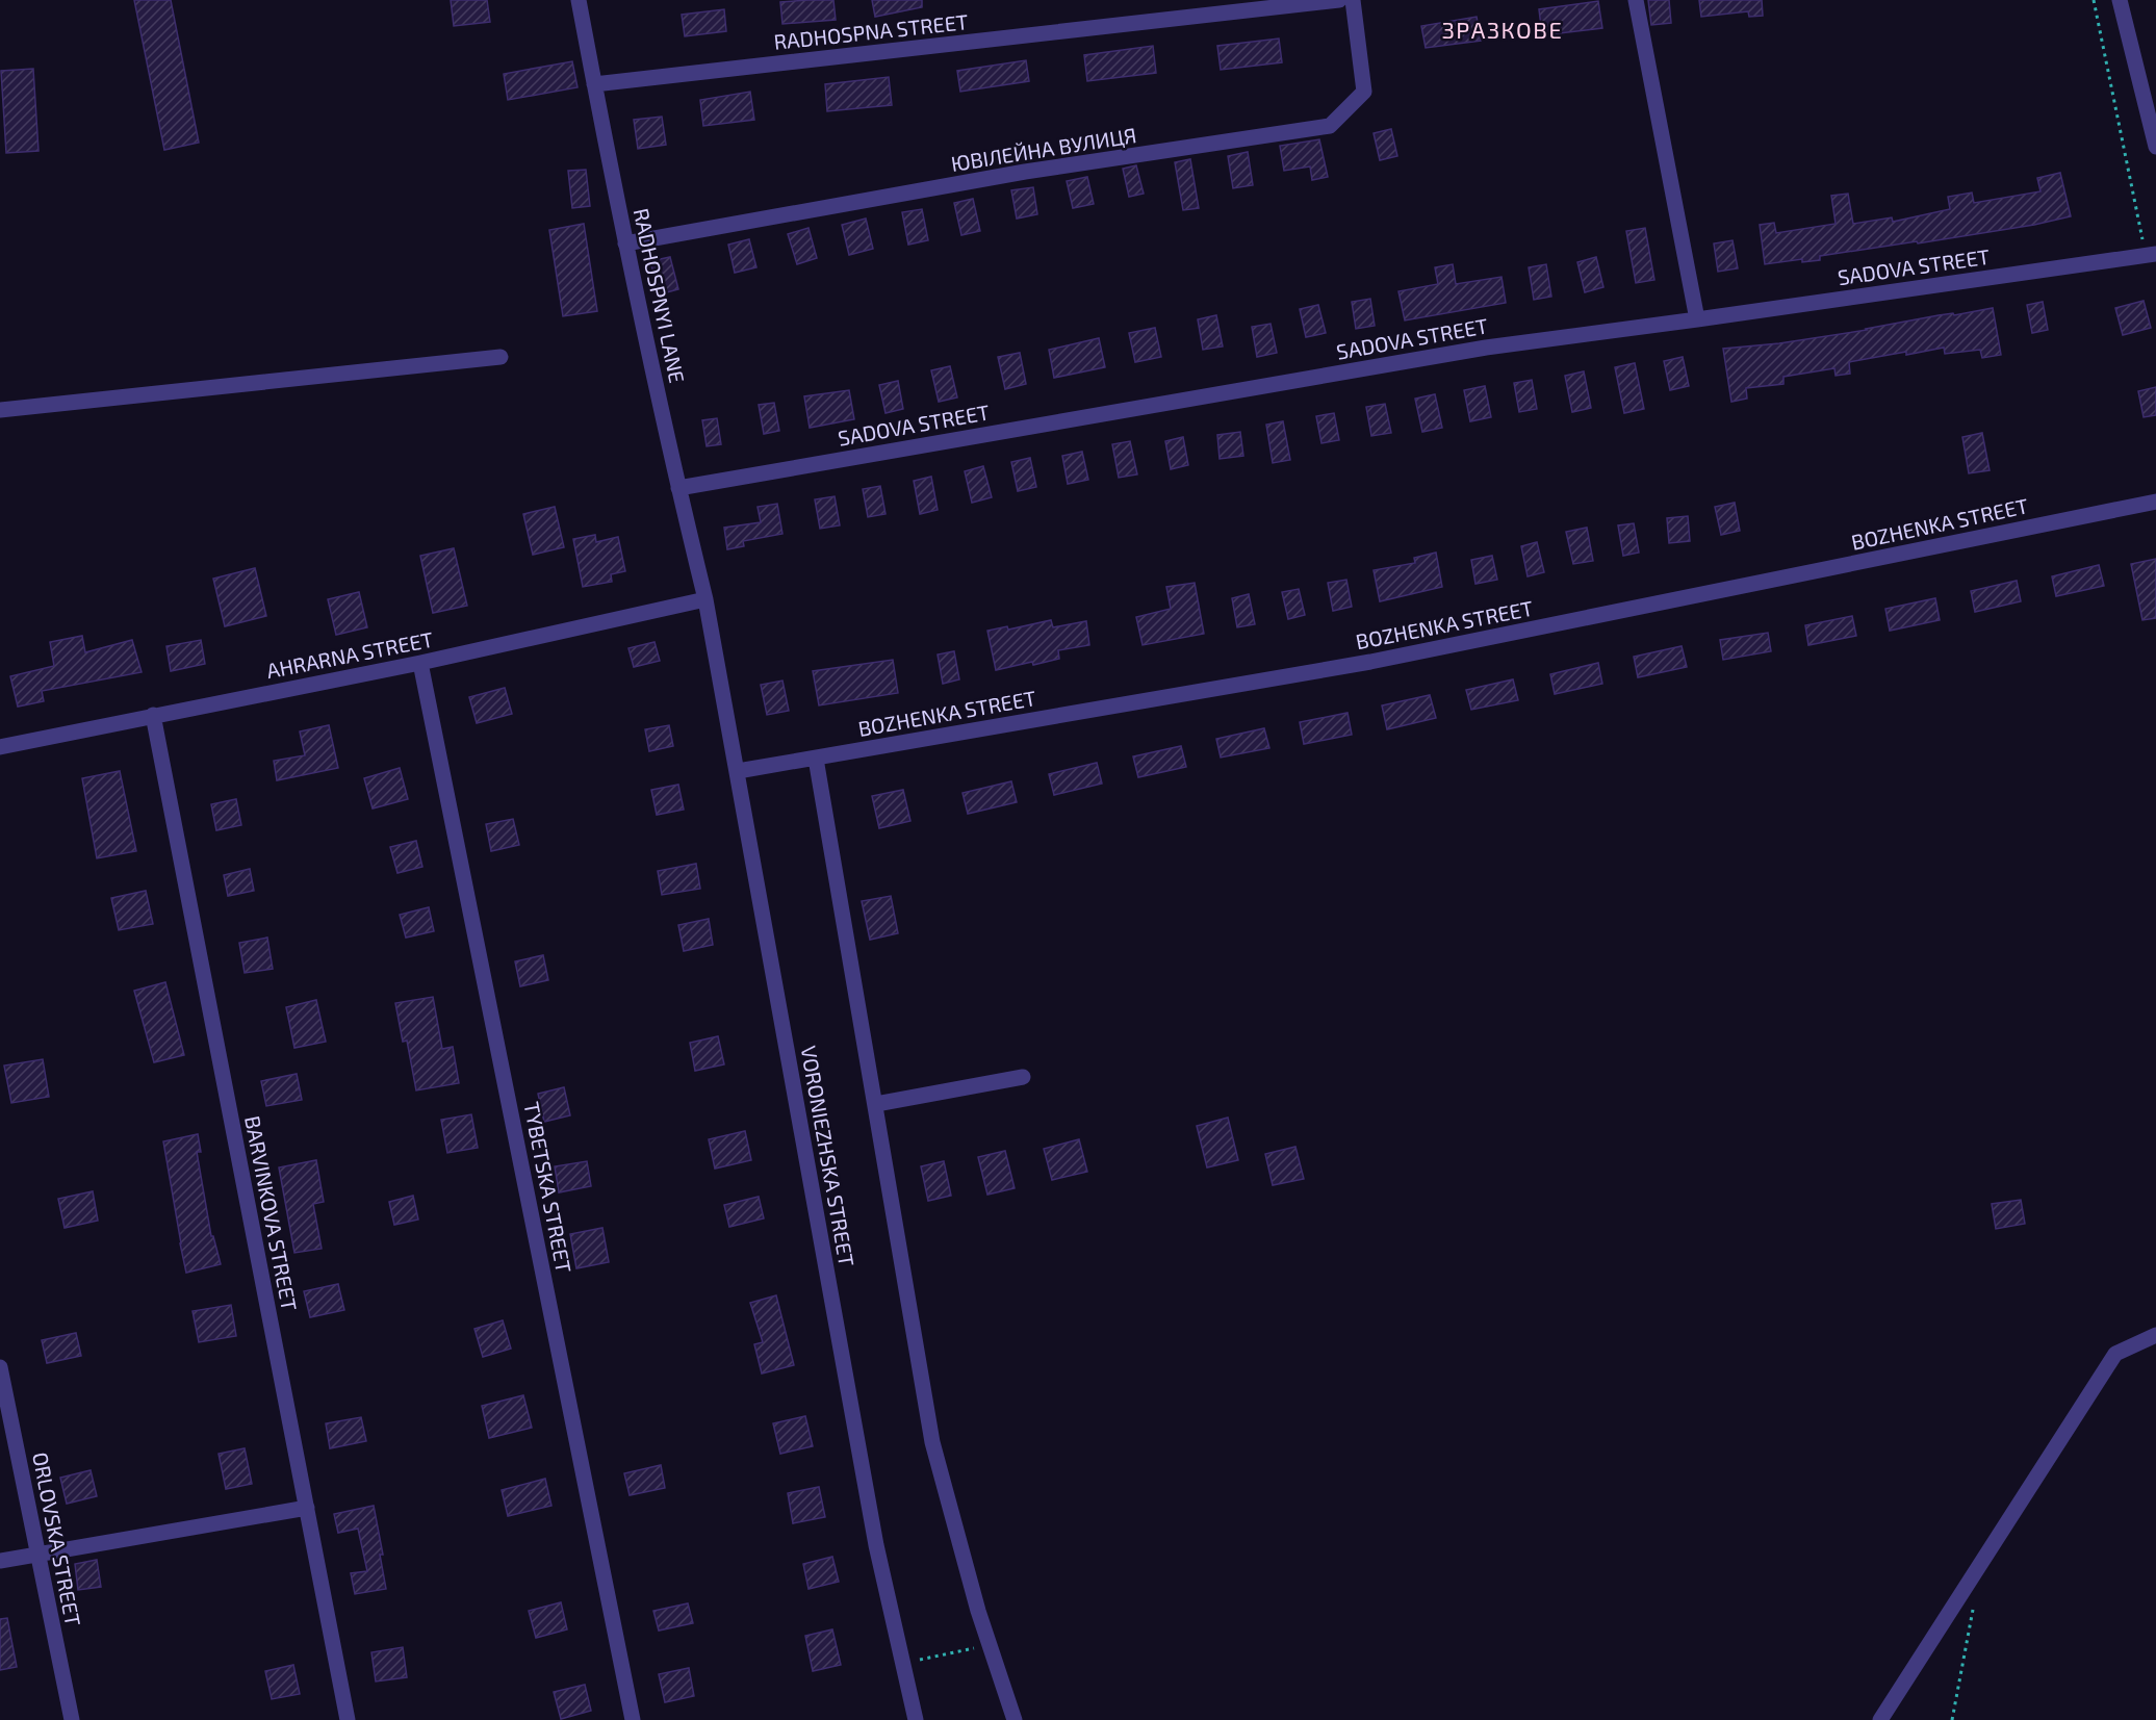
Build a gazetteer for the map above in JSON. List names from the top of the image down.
{
  "streets": {
    "street": [
      "RADHOSPNA STREET",
      "ЮВІЛЕЙНА ВУЛИЦЯ",
      "SADOVA STREET",
      "RADHOSPNYI LANE",
      "BOZHENKA STREET",
      "AHRARNA STREET",
      "VORONIEZHSKA STREET",
      "TYBETSKA STREET",
      "BARVINKOVA STREET",
      "ORLOVSKA STREET"
    ]
  },
  "crossings": [
    ["RADHOSPNA STREET", "RADHOSPNYI LANE"],
    ["ЮВІЛЕЙНА ВУЛИЦЯ", "RADHOSPNYI LANE"],
    ["SADOVA STREET", "RADHOSPNYI LANE"],
    ["RADHOSPNYI LANE", "AHRARNA STREET"],
    ["RADHOSPNYI LANE", "VORONIEZHSKA STREET"],
    ["BOZHENKA STREET", "VORONIEZHSKA STREET"],
    ["AHRARNA STREET", "VORONIEZHSKA STREET"],
    ["AHRARNA STREET", "TYBETSKA STREET"],
    ["AHRARNA STREET", "BARVINKOVA STREET"]
  ],
  "districts": ["ЗРАЗКОВЕ"]
}
